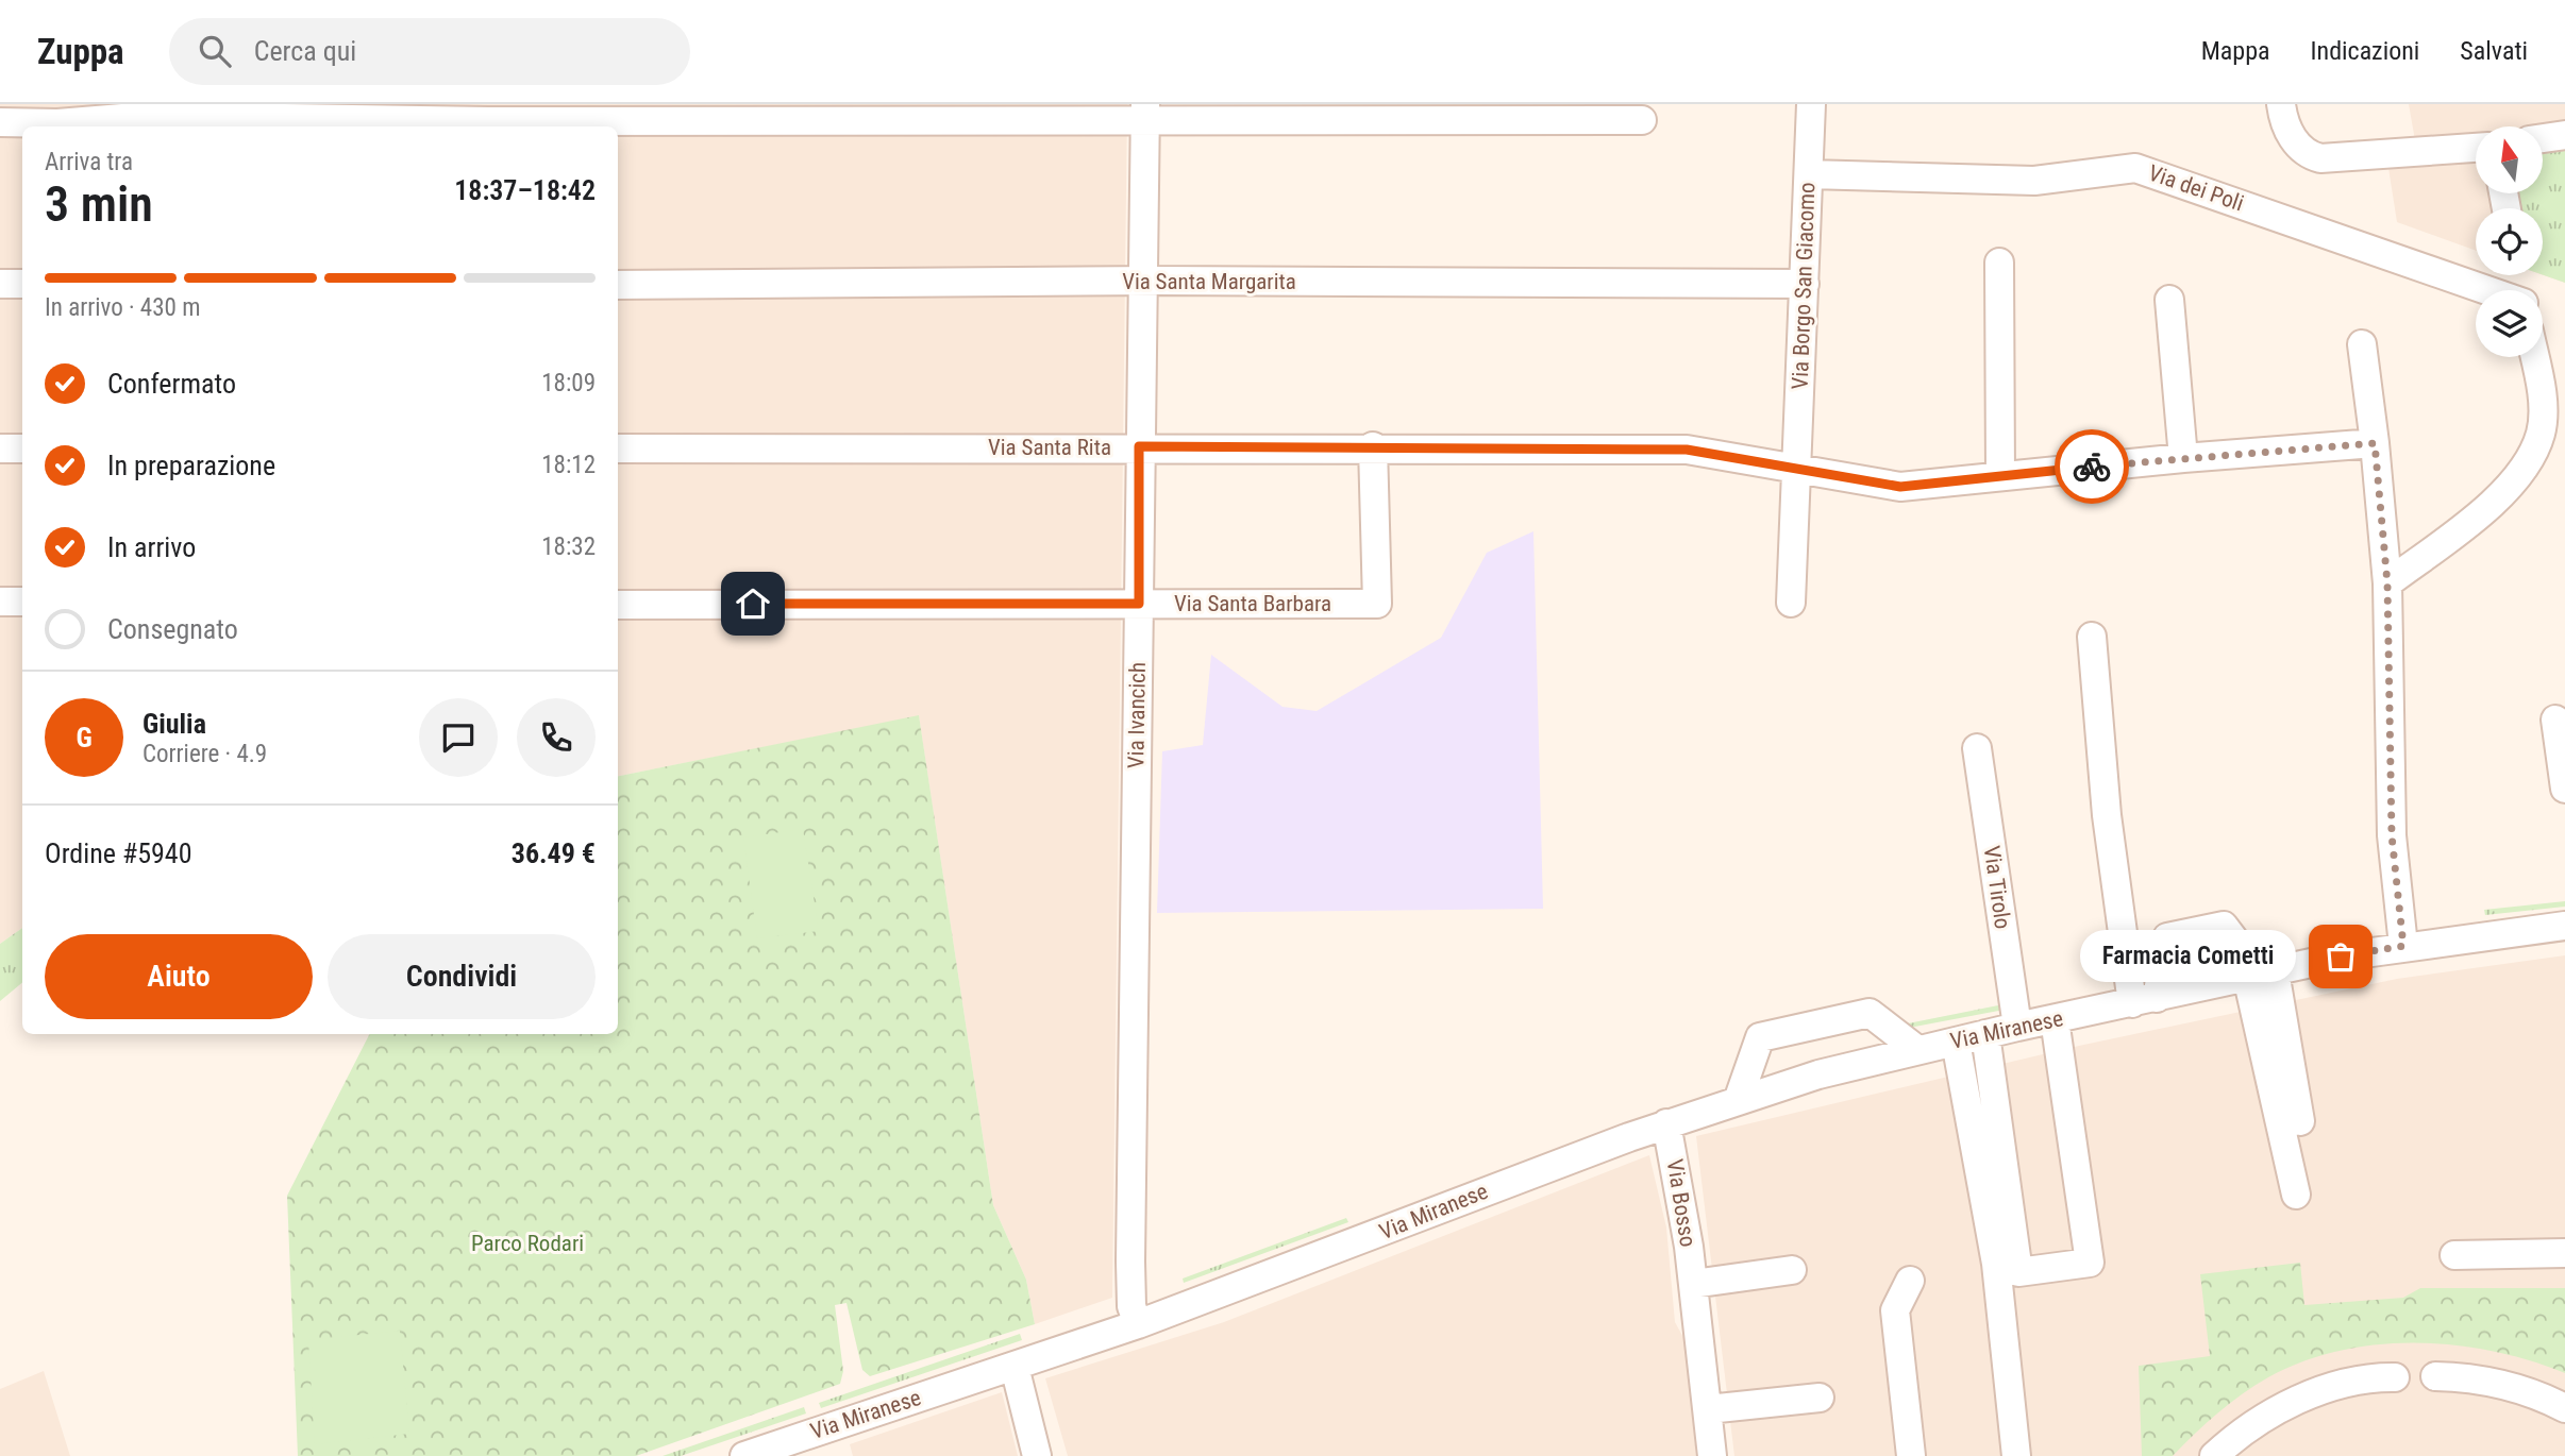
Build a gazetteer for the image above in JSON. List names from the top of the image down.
{
  "streets": {
    "street": [
      "Via dei Poli",
      "Via Santa Margarita",
      "Via Borgo San Giacomo",
      "Via Santa Rita",
      "Via Santa Barbara",
      "Via Ivancich",
      "Via Tirolo",
      "Via Miranese",
      "Via Bosso"
    ]
  },
  "crossings": [
    ["Via dei Poli", "Via Borgo San Giacomo"],
    ["Via Santa Margarita", "Via Borgo San Giacomo"],
    ["Via Santa Margarita", "Via Ivancich"],
    ["Via Borgo San Giacomo", "Via Santa Rita"],
    ["Via Santa Rita", "Via Santa Barbara"],
    ["Via Santa Rita", "Via Ivancich"],
    ["Via Santa Barbara", "Via Ivancich"],
    ["Via Ivancich", "Via Miranese"],
    ["Via Tirolo", "Via Miranese"],
    ["Via Miranese", "Via Bosso"]
  ],
  "parks": ["Parco Rodari"],
  "places": ["Farmacia Cometti"],
  "north": "top",
  "page": {
    "header": "Zuppa",
    "search": "Cerca qui",
    "nav": ["Mappa", "Indicazioni", "Salvati"],
    "heading": ["3 min", "Arriva tra", "18:37–18:42"],
    "panel": [
      "Giulia",
      "Corriere · 4.9",
      "Ordine #5940",
      "36.49 €"
    ],
    "bar": "In arrivo · 430 m",
    "list": [
      ["Confermato", "18:09"],
      ["In preparazione", "18:12"],
      ["In arrivo", "18:32"],
      "Consegnato"
    ],
    "round": "G",
    "buttons": ["Aiuto", "Condividi"],
    "bubble": "Farmacia Cometti"
  }
}
